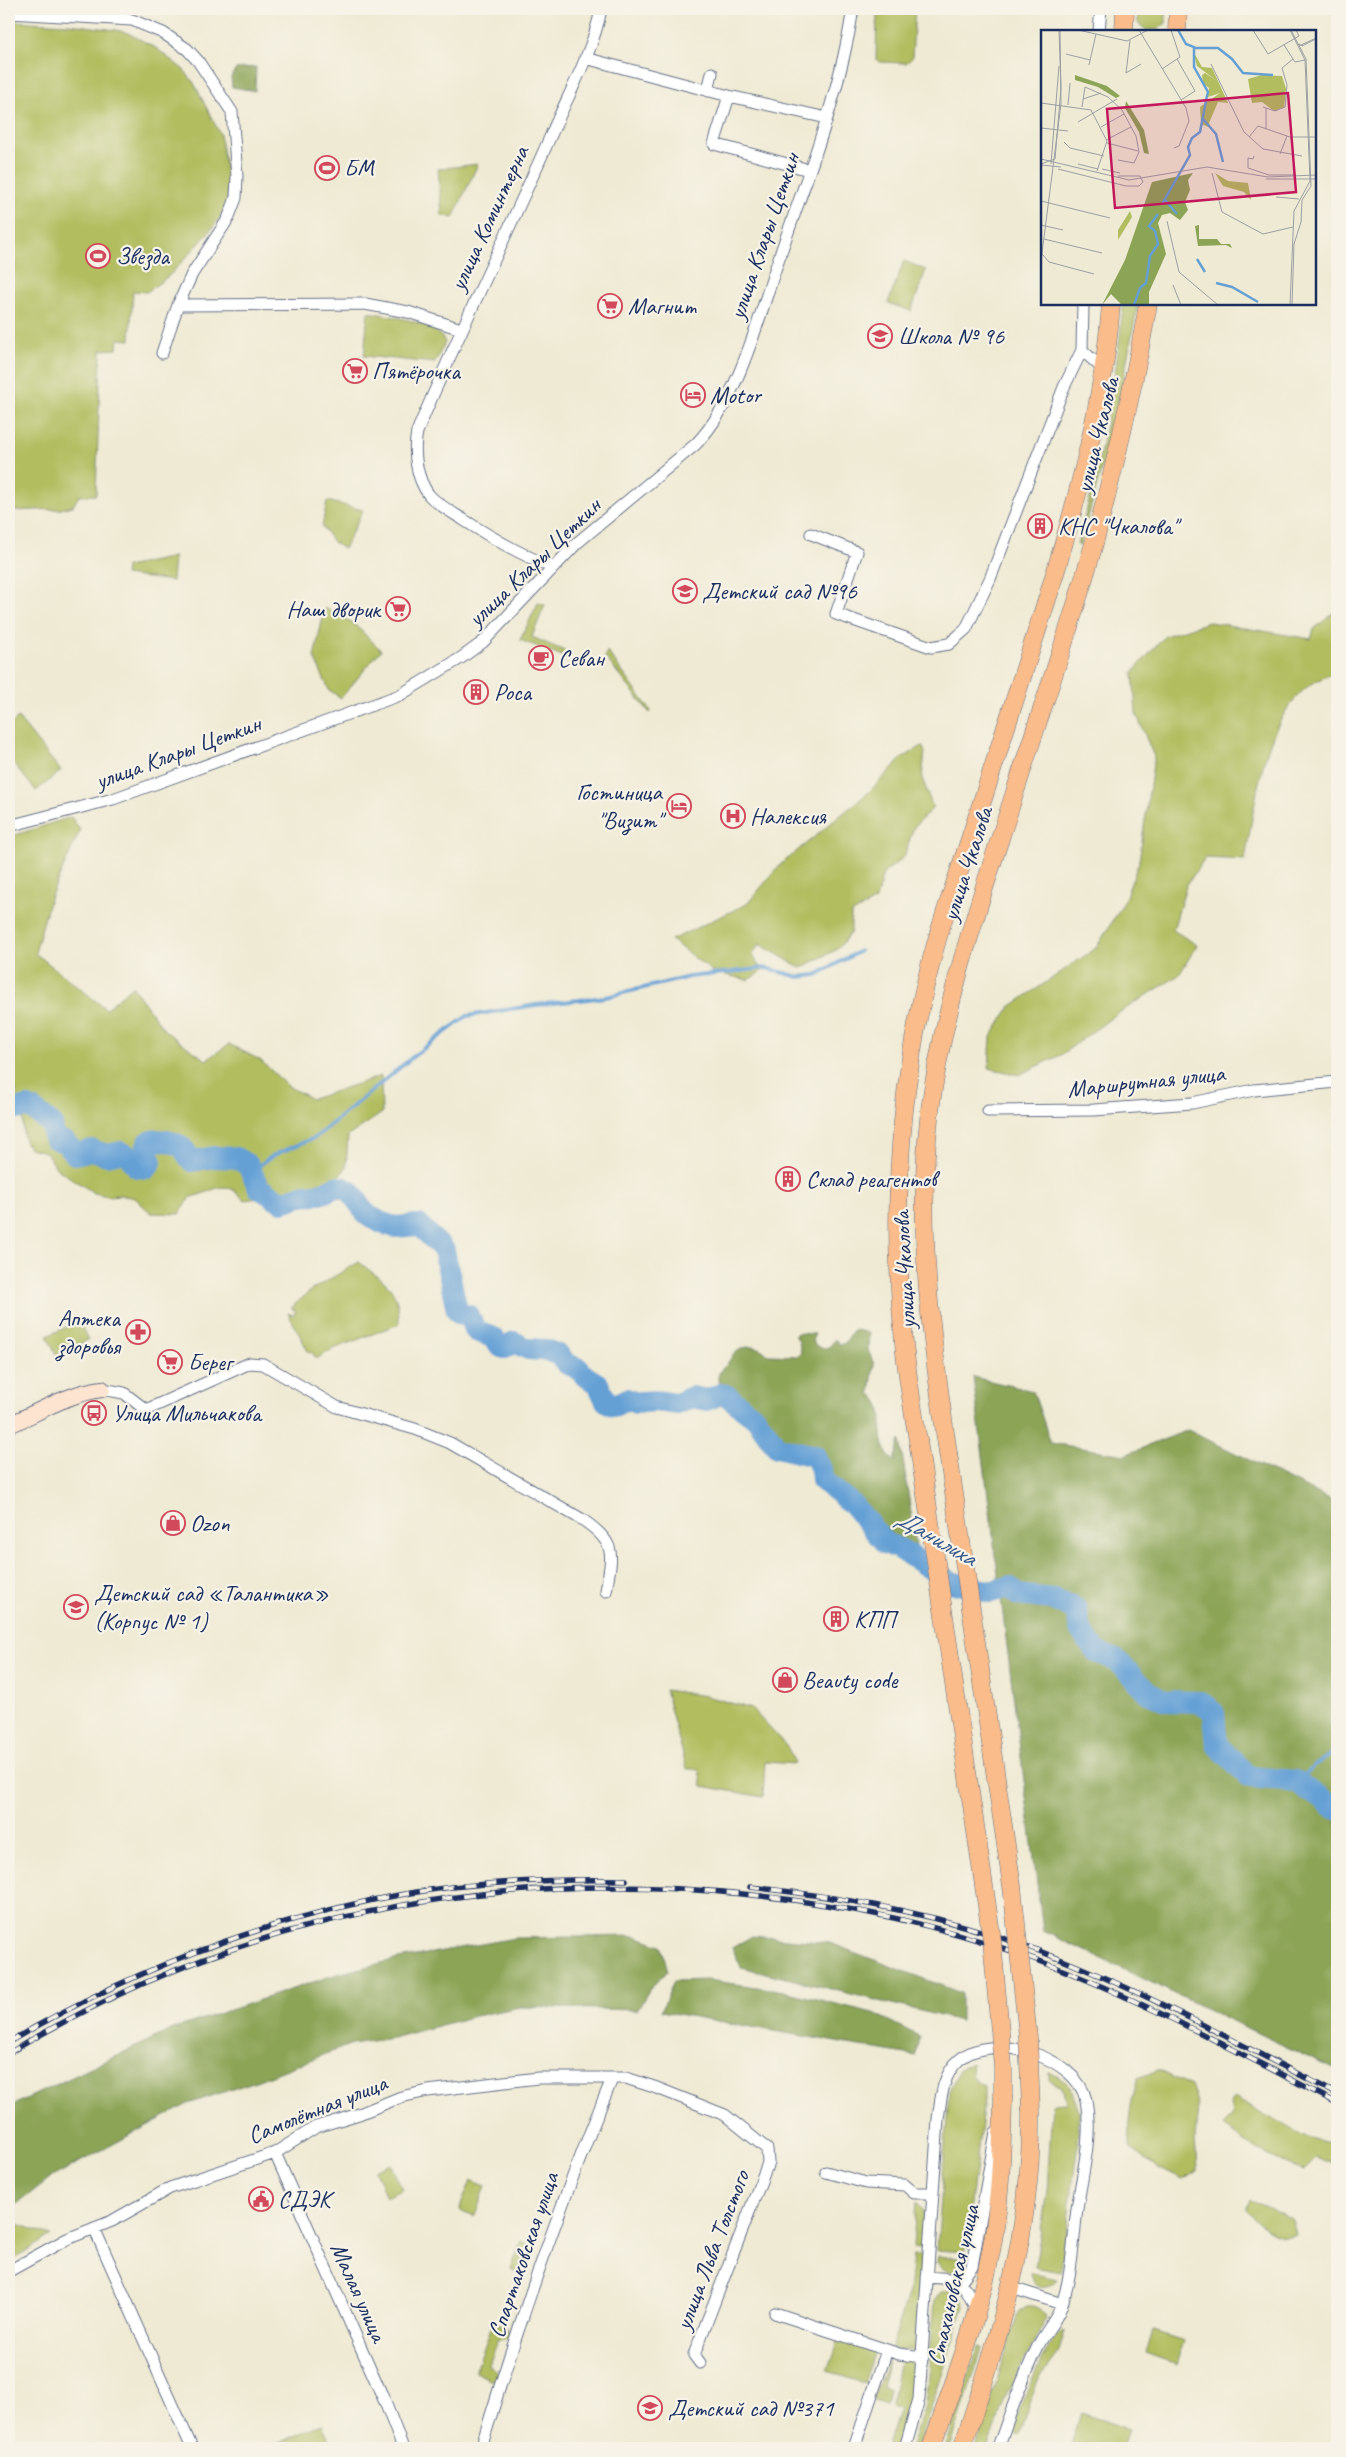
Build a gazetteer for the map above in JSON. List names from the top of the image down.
{
  "streets": {
    "main road": ["улица Чкалова", "Стахановская улица"],
    "street": [
      "улица Коминтерна",
      "улица Клары Цеткин",
      "Маршрутная улица",
      "Самолётная улица",
      "улица Льва Толстого",
      "Спартаковская улица",
      "Малая улица"
    ]
  },
  "crossings": [
    ["улица Коминтерна", "улица Клары Цеткин"],
    ["улица Чкалова", "Стахановская улица"],
    ["Самолётная улица", "улица Льва Толстого"],
    ["Самолётная улица", "Спартаковская улица"],
    ["Самолётная улица", "Малая улица"]
  ],
  "water": ["Данилиха"],
  "places": {
    "sports": ["БМ", "Звезда"],
    "supermarket": [
      "Магнит",
      "Пятёрочка",
      "Наш дворик",
      "Берег"
    ],
    "school or university": [
      "Школа № 96",
      "Детский сад №96",
      "Детский сад «Талантика» (Корпус № 1)",
      "Детский сад №371"
    ],
    "hotel": ["Motor", "Гостиница \"Визит\""],
    "building": [
      "КНС \"Чкалова\"",
      "Роса",
      "Склад реагентов",
      "КПП"
    ],
    "cafe": ["Севан"],
    "hospital": ["Налексия"],
    "pharmacy": ["Аптека здоровья"],
    "bus stop": ["Улица Мильчакова"],
    "shop": ["Ozon", "Beauty code"],
    "public building": ["СДЭК"]
  }
}
